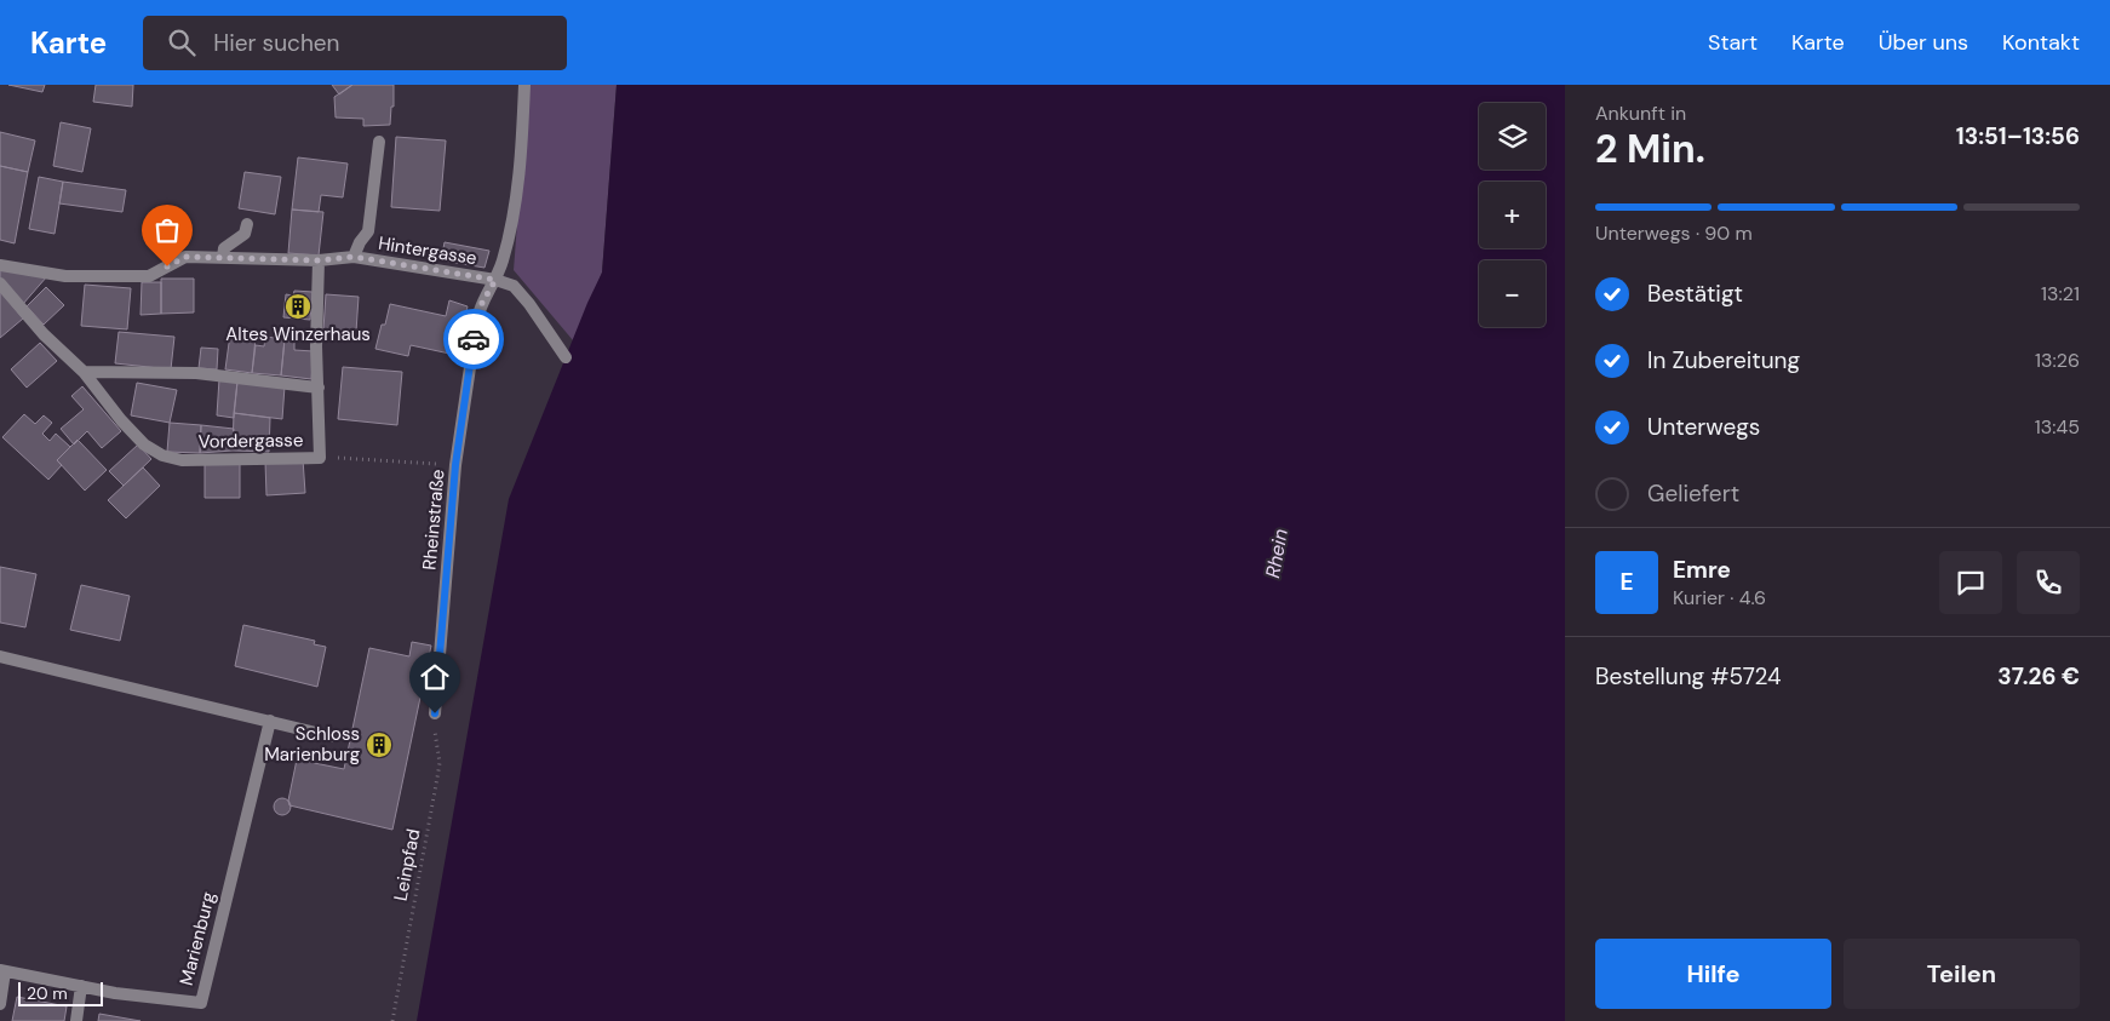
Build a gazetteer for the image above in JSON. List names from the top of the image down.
{
  "streets": {
    "street": [
      "Hintergasse",
      "Vordergasse",
      "Rheinstraße",
      "Marienburg"
    ],
    "path": ["Leinpfad"]
  },
  "crossings": [
    ["Hintergasse", "Rheinstraße"],
    ["Vordergasse", "Rheinstraße"],
    ["Rheinstraße", "Leinpfad"]
  ],
  "water": ["Rhein"],
  "places": {
    "building": ["Altes Winzerhaus", "Schloss Marienburg"]
  },
  "scale_bar": "20 m",
  "page": {
    "header": "Karte",
    "search": "Hier suchen",
    "nav": [
      "Start",
      "Karte",
      "Über uns",
      "Kontakt"
    ],
    "heading": ["2 Min.", "Ankunft in", "13:51–13:56"],
    "panel": [
      "Emre",
      "Kurier · 4.6",
      "Bestellung #5724",
      "37.26 €"
    ],
    "map_buttons": ["+", "−"],
    "bar": "Unterwegs · 90 m",
    "list": [
      ["Bestätigt", "13:21"],
      ["In Zubereitung", "13:26"],
      ["Unterwegs", "13:45"],
      "Geliefert"
    ],
    "round": "E",
    "buttons": ["Hilfe", "Teilen"],
    "scale": "20 m"
  }
}
